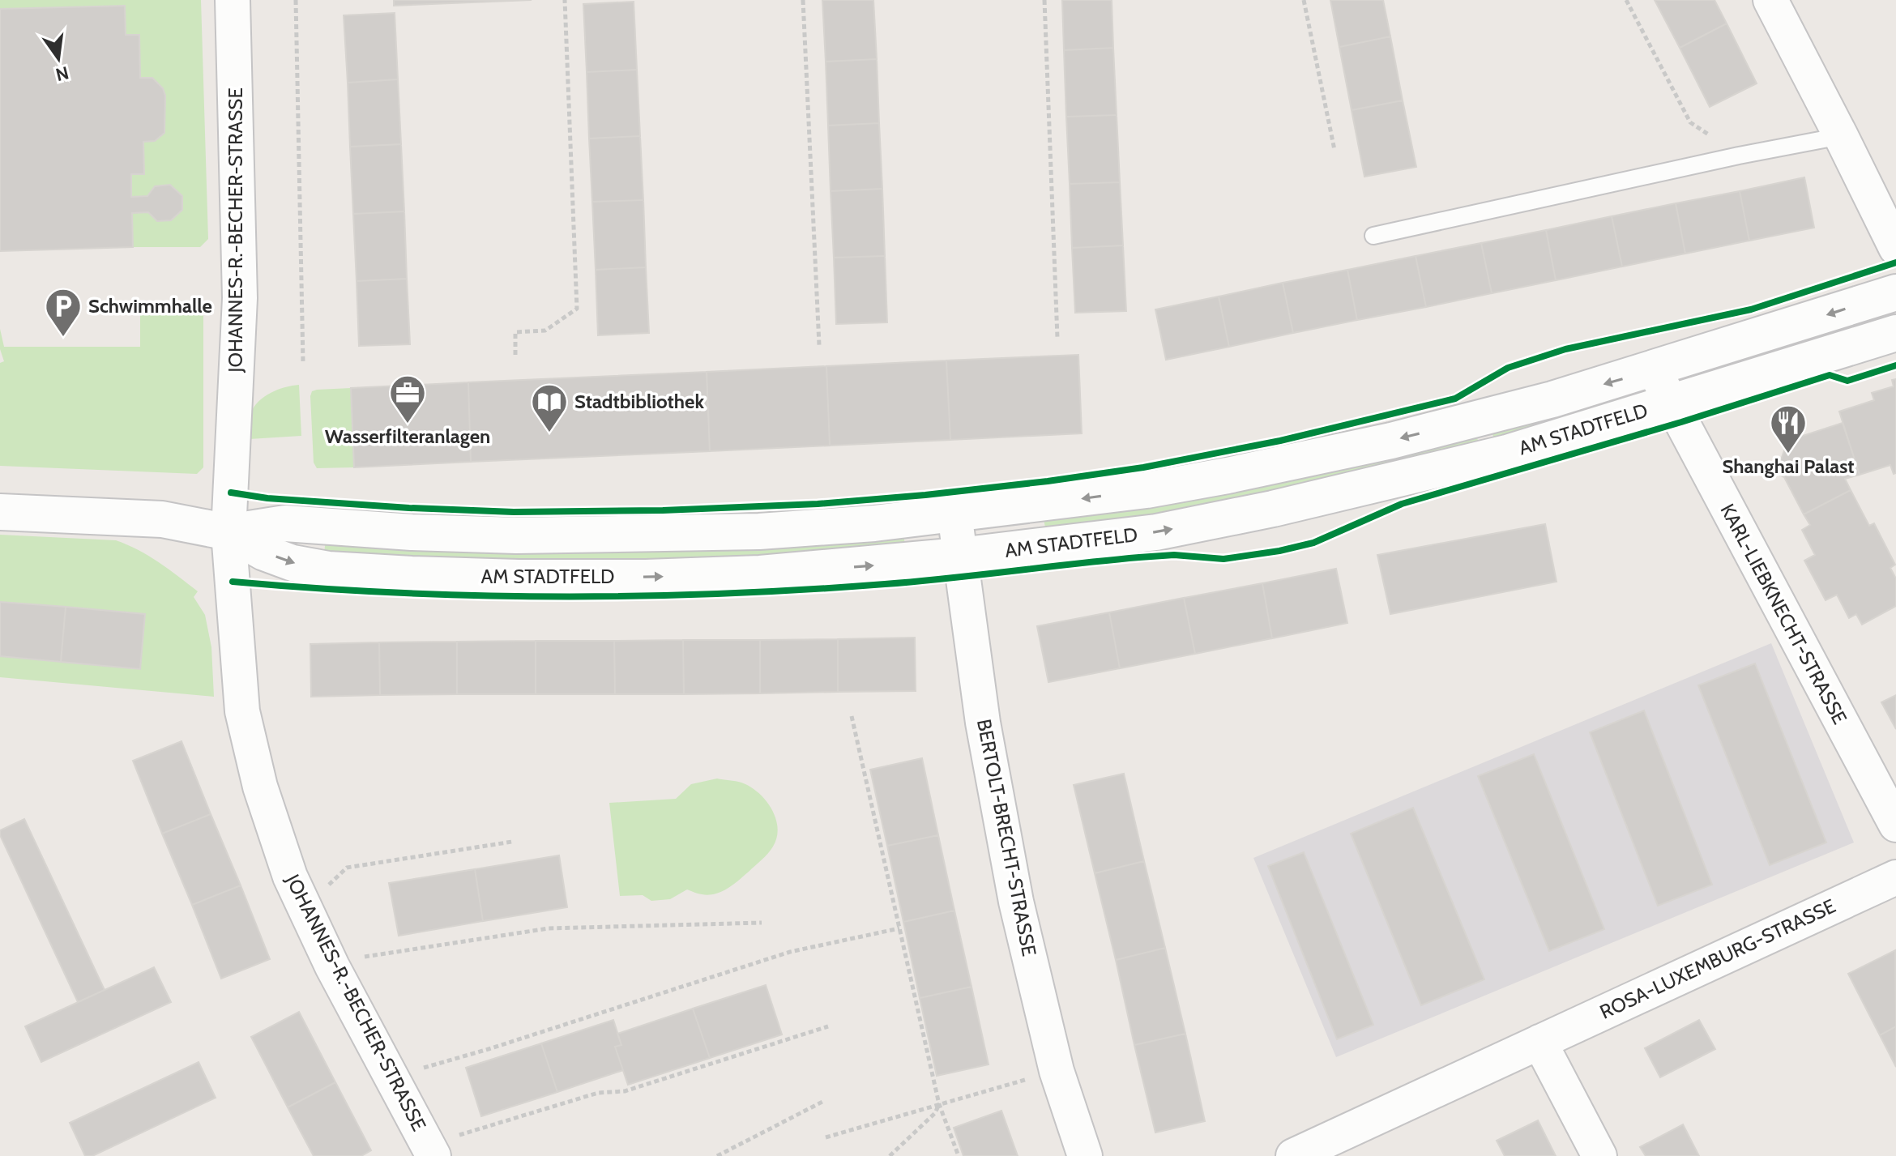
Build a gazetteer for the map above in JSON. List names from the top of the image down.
{
  "streets": {
    "street": [
      "JOHANNES-R.-BECHER-STRASSE",
      "AM STADTFELD",
      "KARL-LIEBKNECHT-STRASSE",
      "BERTOLT-BRECHT-STRASSE",
      "ROSA-LUXEMBURG-STRASSE"
    ]
  },
  "crossings": [
    ["JOHANNES-R.-BECHER-STRASSE", "AM STADTFELD"],
    ["AM STADTFELD", "KARL-LIEBKNECHT-STRASSE"],
    ["AM STADTFELD", "BERTOLT-BRECHT-STRASSE"]
  ],
  "places": {
    "parking": ["Schwimmhalle"],
    "office": ["Wasserfilteranlagen"],
    "library": ["Stadtbibliothek"],
    "restaurant": ["Shanghai Palast"]
  },
  "north": "bottom"
}
